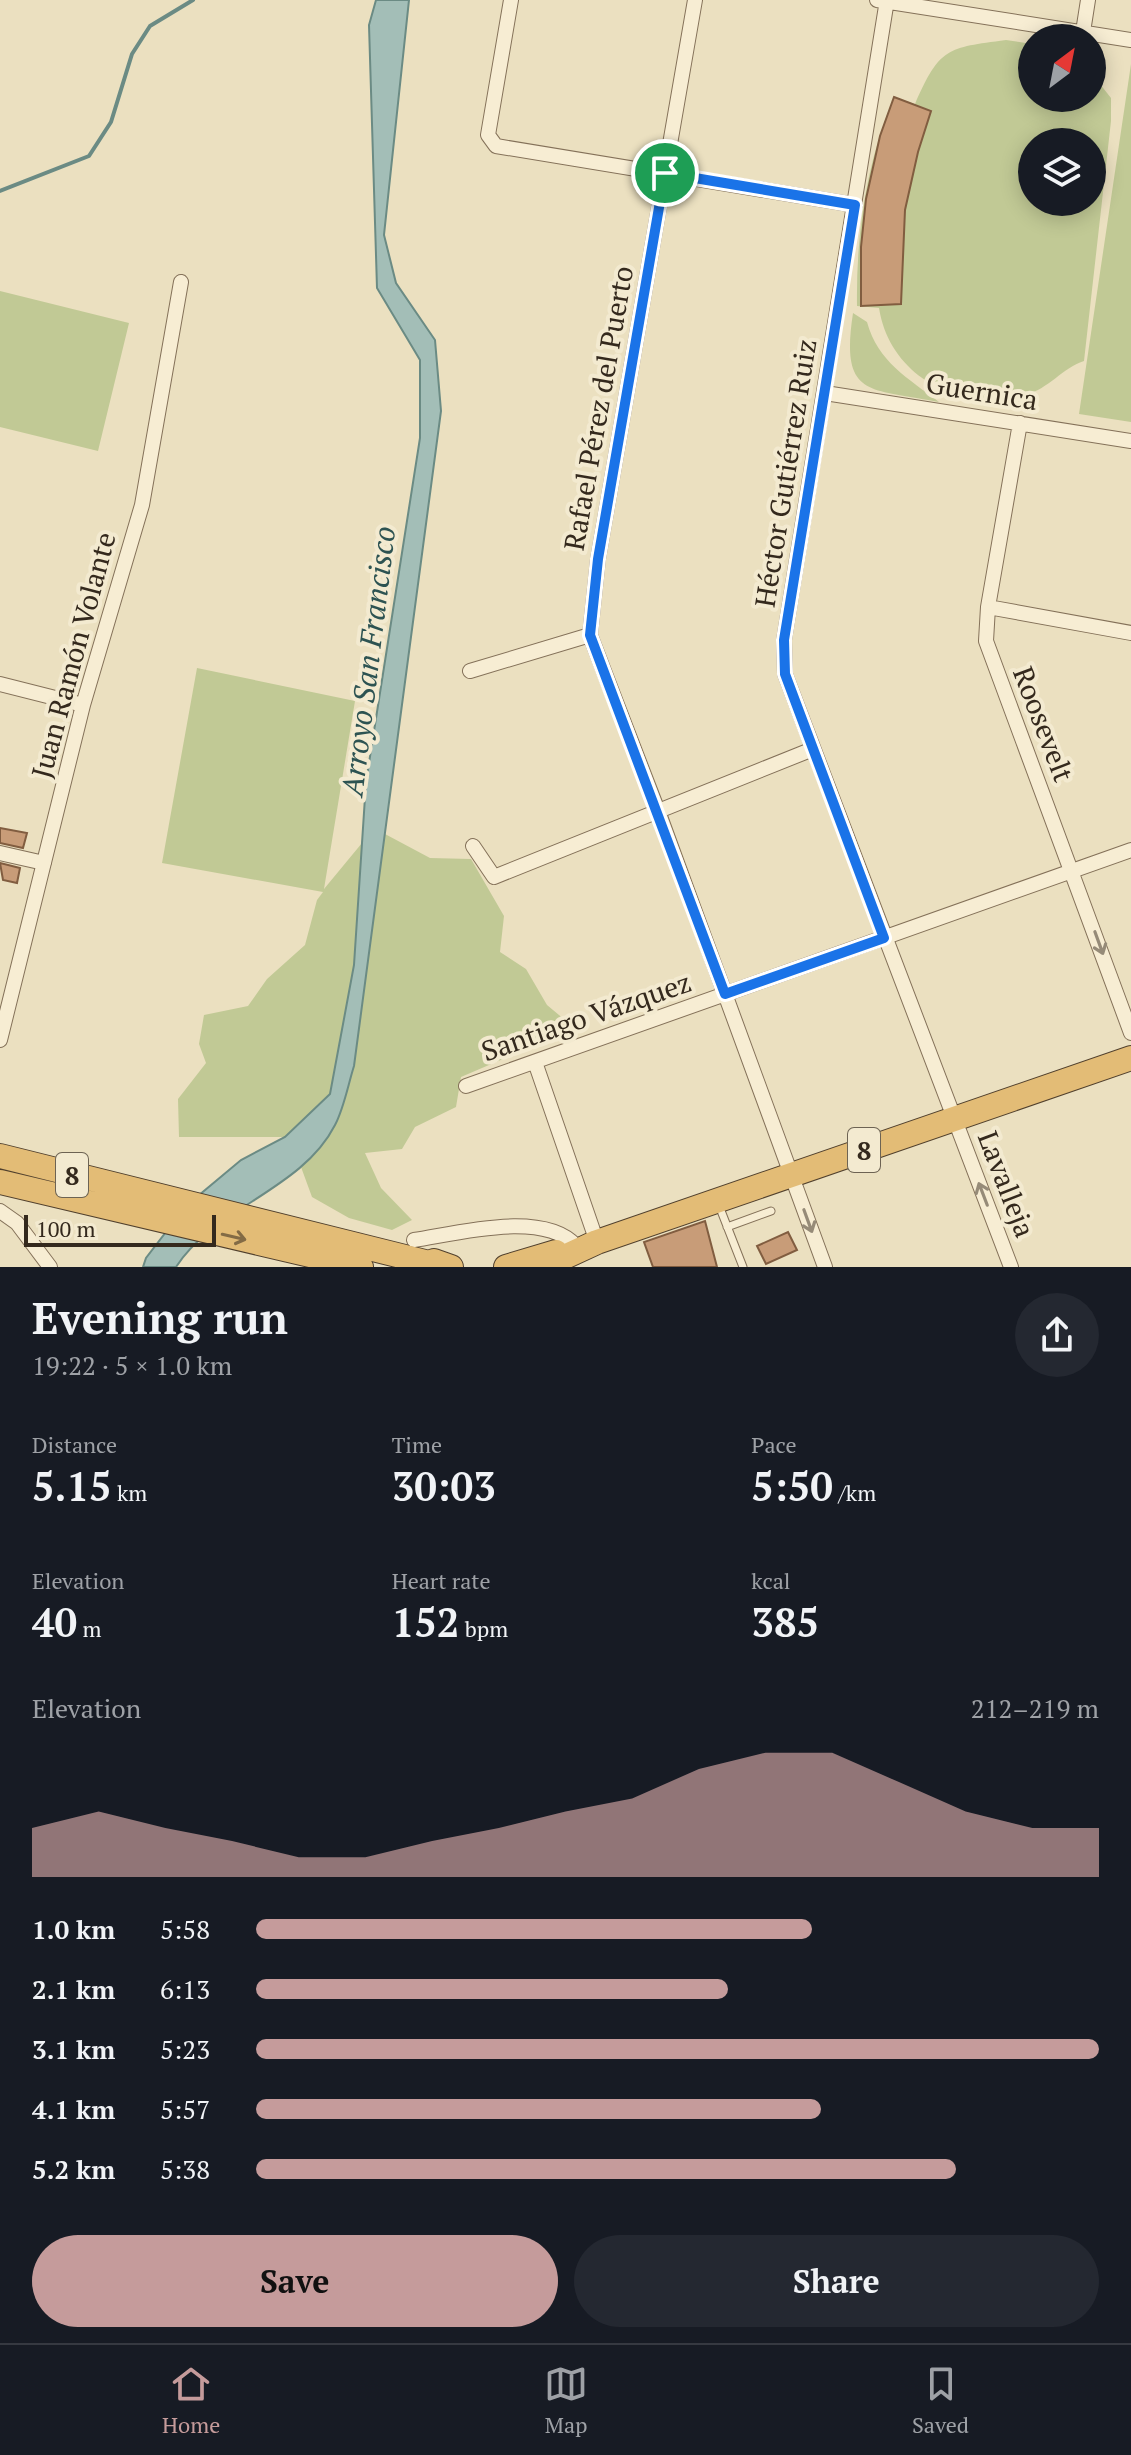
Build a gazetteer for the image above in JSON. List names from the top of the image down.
{
  "streets": {
    "highway": ["8"],
    "street": [
      "Guernica",
      "Rafael Pérez del Puerto",
      "Héctor Gutiérrez Ruiz",
      "Juan Ramón Volante",
      "Roosevelt",
      "Santiago Vázquez",
      "Lavalleja"
    ]
  },
  "crossings": [
    ["Guernica", "Héctor Gutiérrez Ruiz"],
    ["Guernica", "Roosevelt"],
    ["Rafael Pérez del Puerto", "Santiago Vázquez"],
    ["Rafael Pérez del Puerto", "8"],
    ["Héctor Gutiérrez Ruiz", "Santiago Vázquez"],
    ["Héctor Gutiérrez Ruiz", "8"],
    ["Héctor Gutiérrez Ruiz", "Lavalleja"],
    ["Roosevelt", "Santiago Vázquez"],
    ["8", "Lavalleja"]
  ],
  "one_way": ["Lavalleja"],
  "water": ["Arroyo San Francisco"],
  "scale_bar": "100 m",
  "north": "top right",
  "page": {
    "scale": "100 m",
    "heading": ["Evening run", "19:22 · 5 × 1.0 km"],
    "stats": [
      ["Distance", "5.15 km"],
      ["Time", "30:03"],
      ["Pace", "5:50 /km"],
      ["Elevation", "40 m"],
      ["Heart rate", "152 bpm"],
      ["kcal", "385"]
    ],
    "chart": ["Elevation", "212–219 m"],
    "list": [
      {
        "name": "1.0 km",
        "note": "5:58"
      },
      {
        "name": "2.1 km",
        "note": "6:13"
      },
      {
        "name": "3.1 km",
        "note": "5:23"
      },
      {
        "name": "4.1 km",
        "note": "5:57"
      },
      {
        "name": "5.2 km",
        "note": "5:38"
      }
    ],
    "buttons": ["Save", "Share"],
    "tabs": ["Home", "Map", "Saved"]
  }
}
